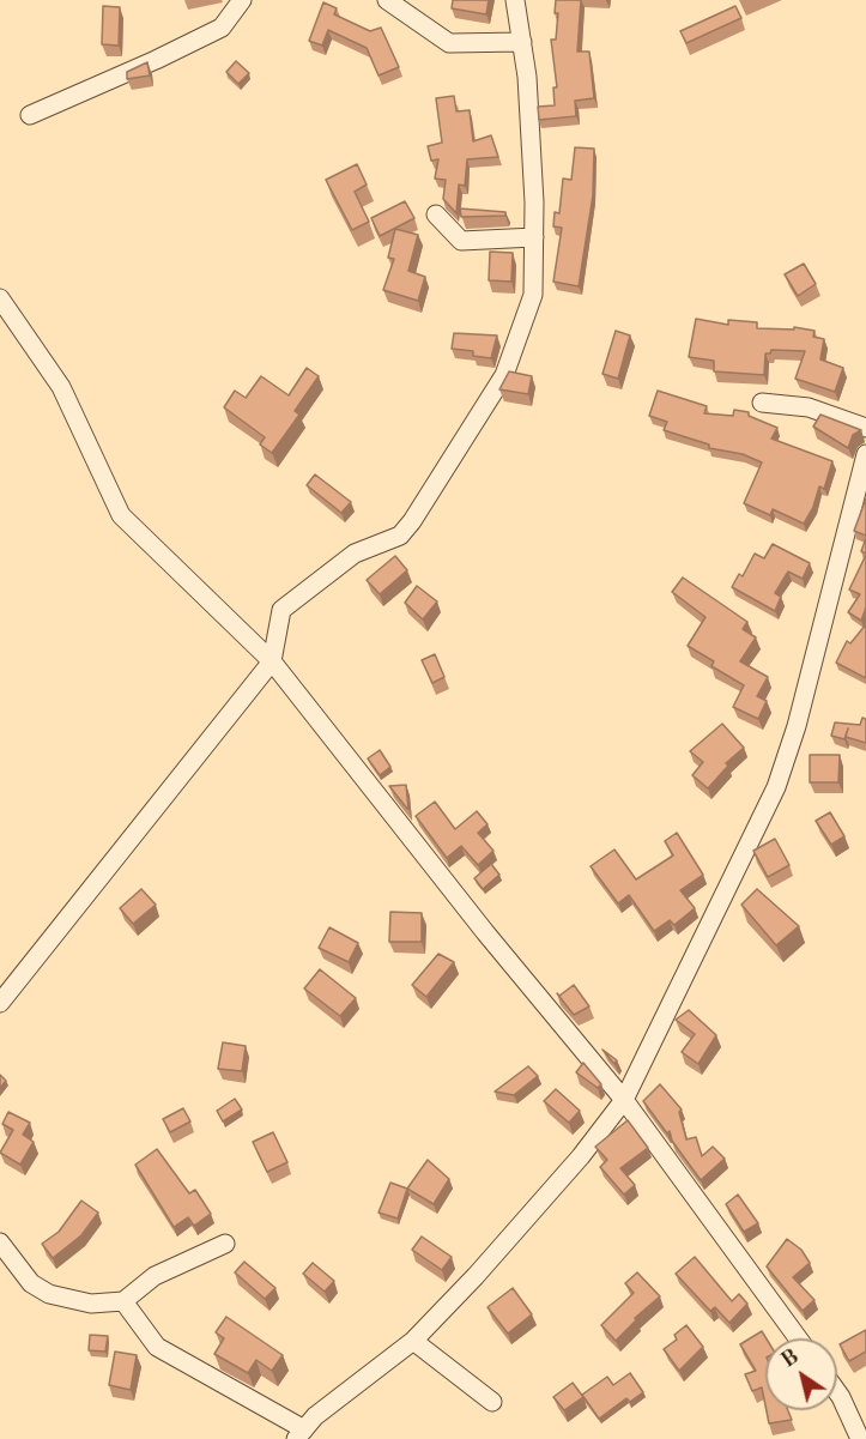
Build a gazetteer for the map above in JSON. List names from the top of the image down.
{
  "north": "top left"
}
